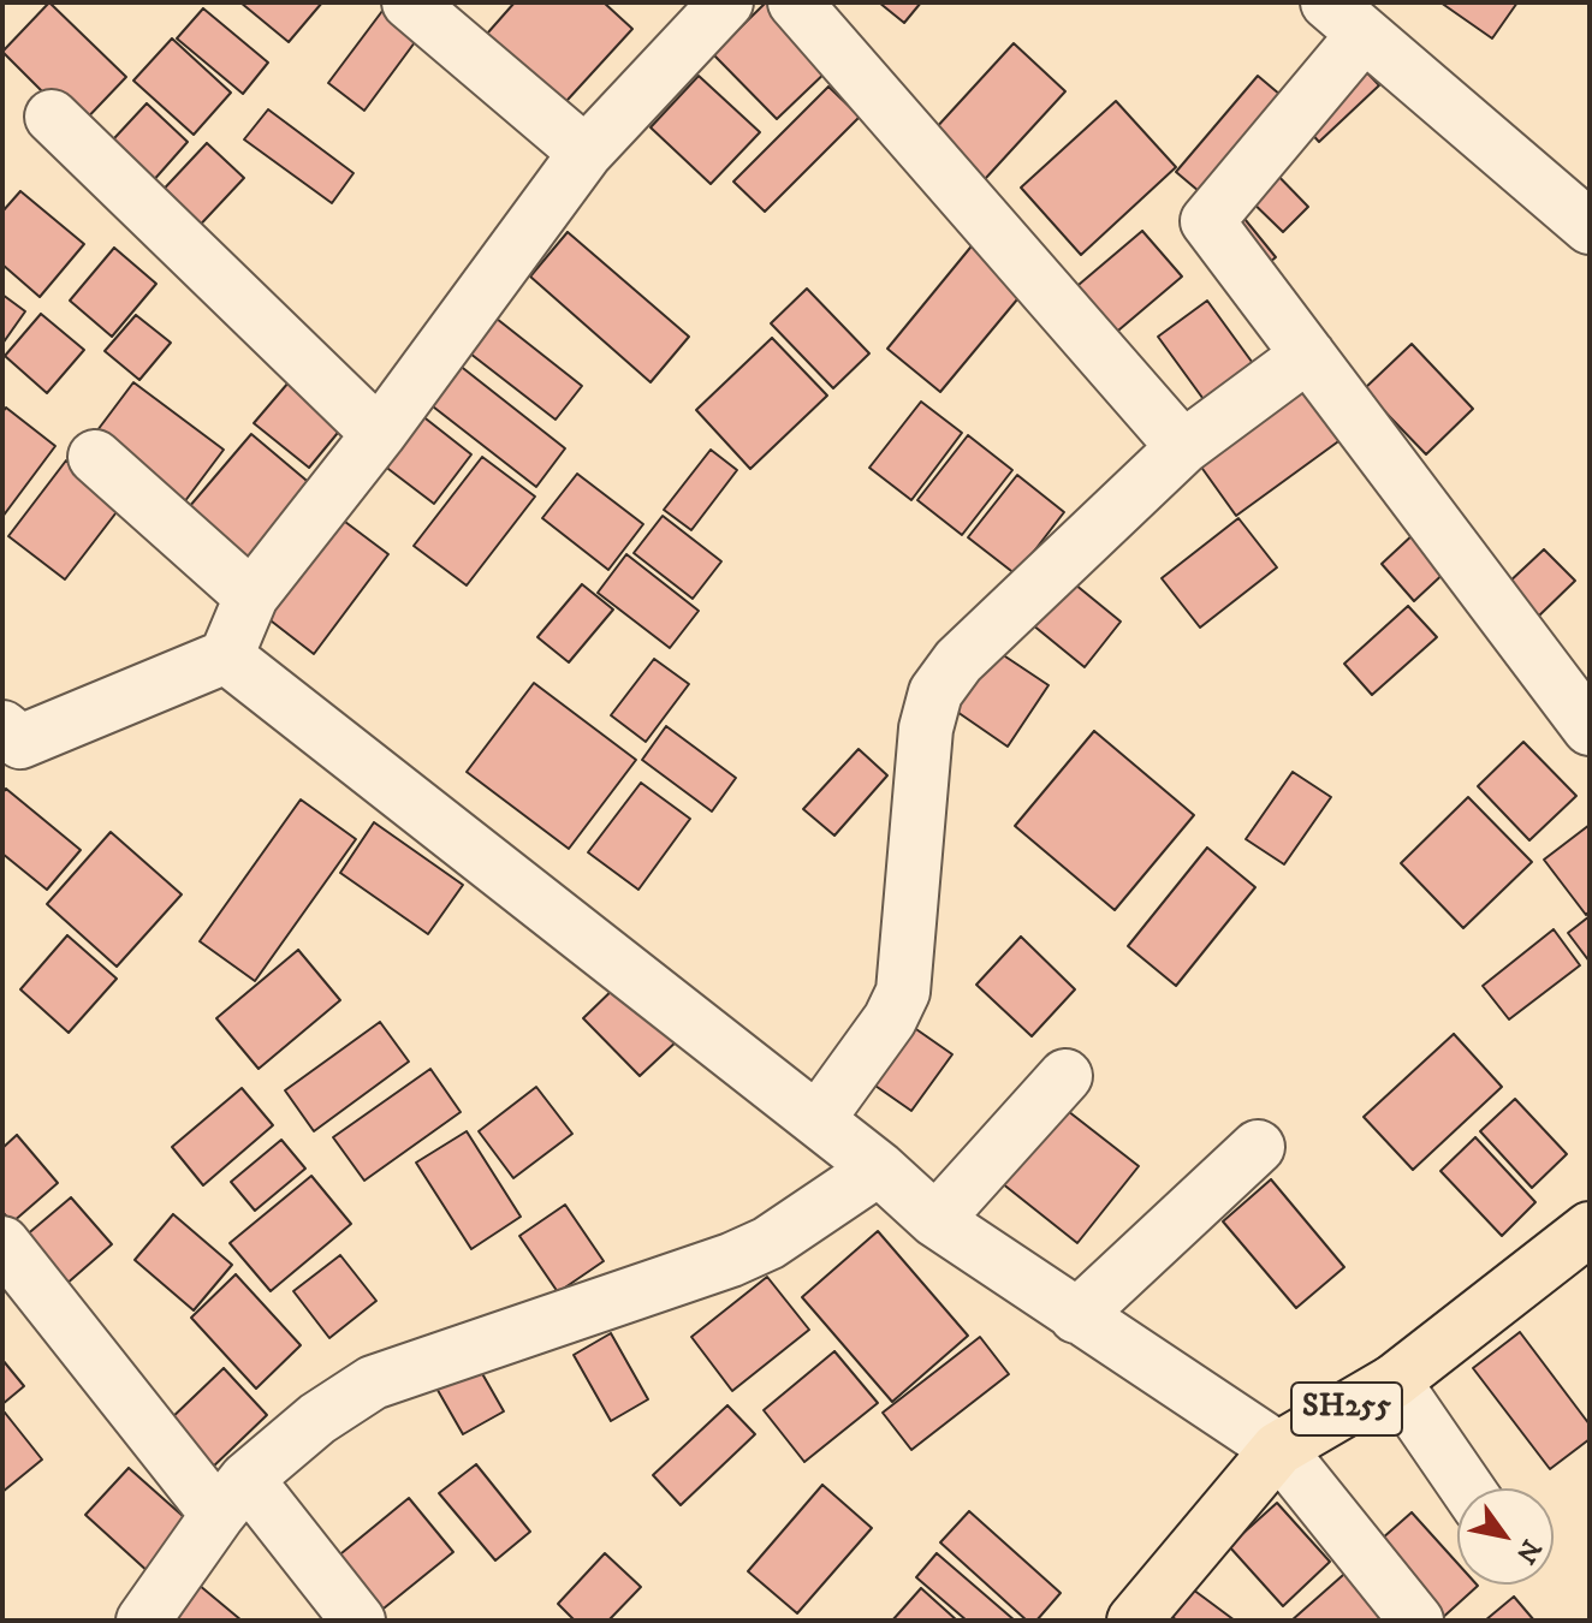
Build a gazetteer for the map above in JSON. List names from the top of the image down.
{
  "streets": {
    "main road": ["SH255"]
  },
  "north": "bottom right"
}
